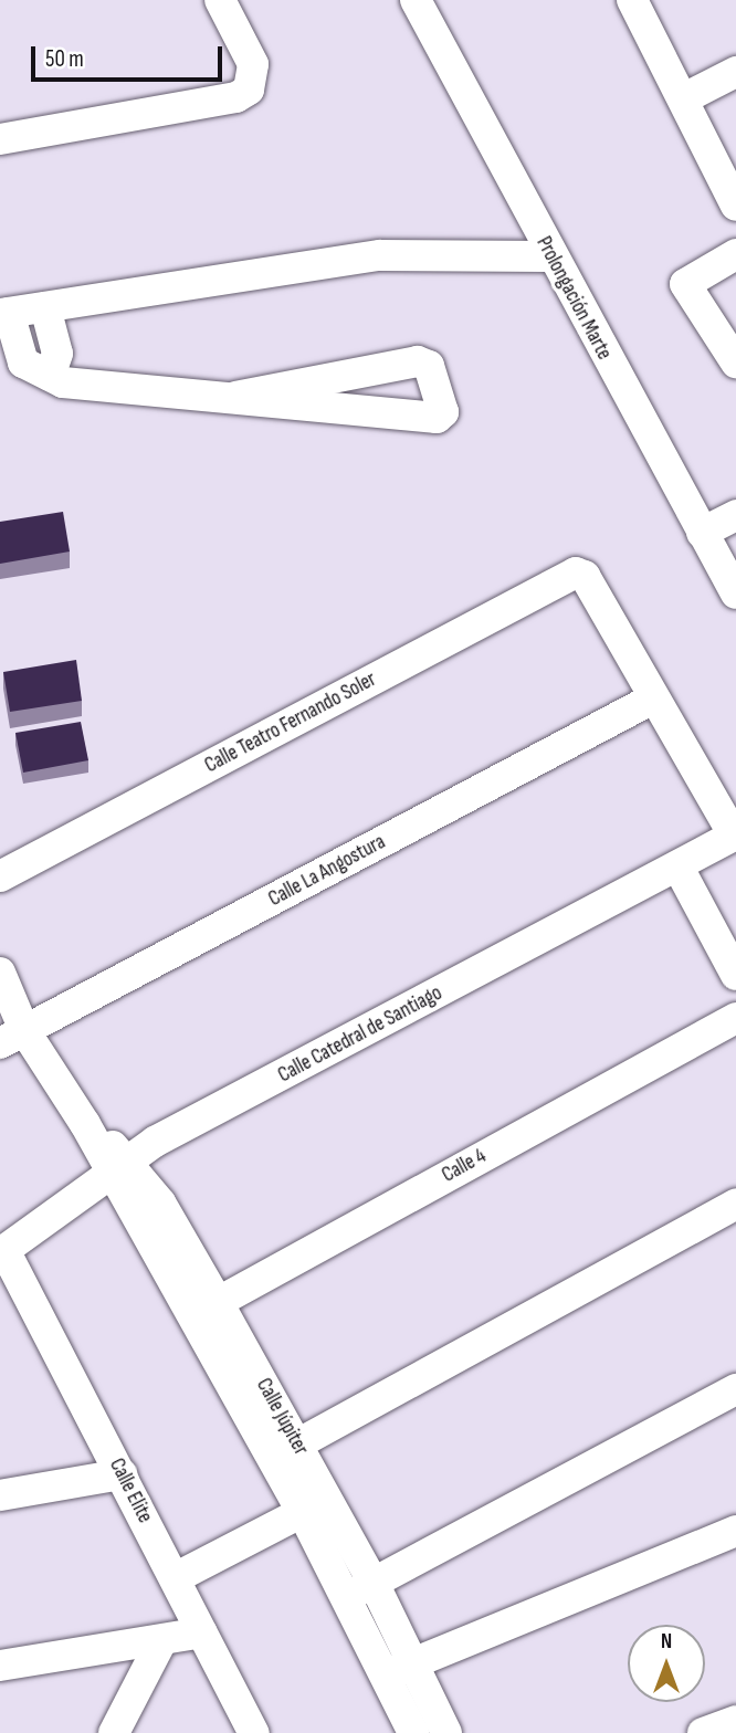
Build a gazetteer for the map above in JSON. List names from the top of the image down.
{
  "streets": {
    "street": [
      "Prolongación Marte",
      "Calle Teatro Fernando Soler",
      "Calle La Angostura",
      "Calle Catedral de Santiago",
      "Calle 4",
      "Calle Júpiter",
      "Calle Elite"
    ]
  },
  "crossings": [
    ["Calle Teatro Fernando Soler", "Calle La Angostura"],
    ["Calle La Angostura", "Calle Júpiter"],
    ["Calle Catedral de Santiago", "Calle Júpiter"],
    ["Calle Catedral de Santiago", "Calle Elite"],
    ["Calle 4", "Calle Júpiter"]
  ],
  "scale_bar": "50 m",
  "north": "top"
}
